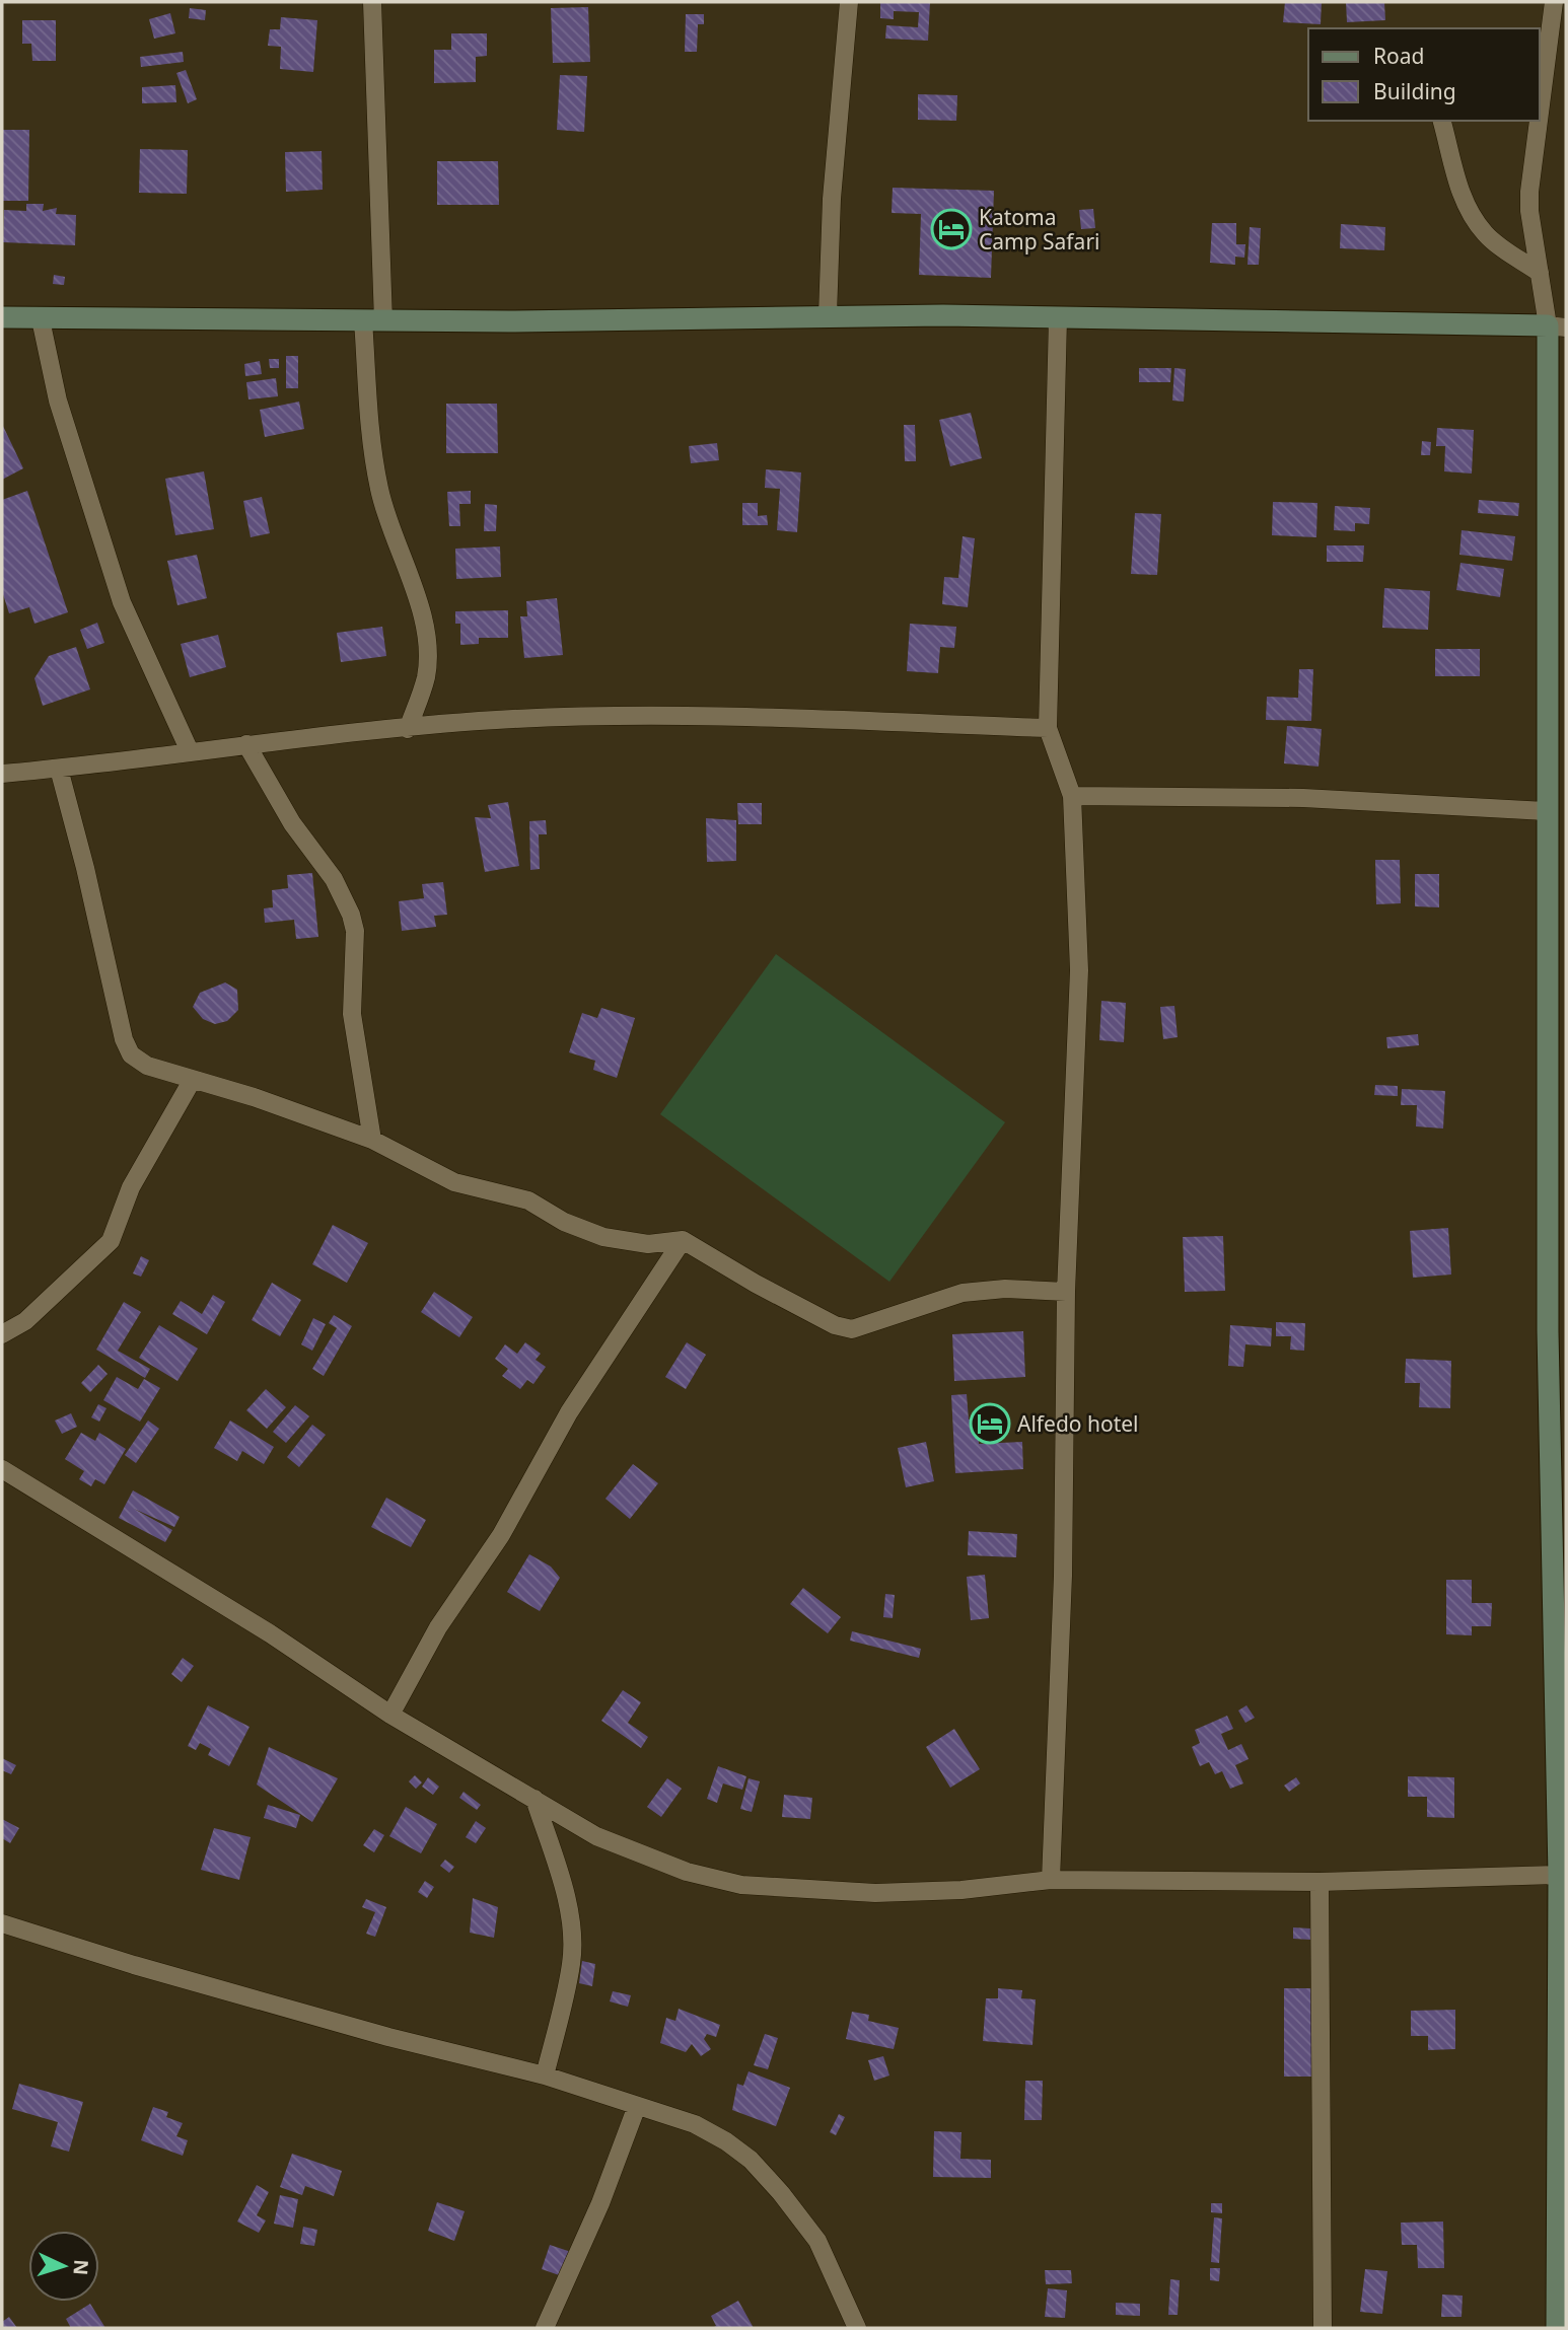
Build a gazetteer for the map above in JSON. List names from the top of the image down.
{
  "places": {
    "hotel": ["Katoma Camp Safari", "Alfedo hotel"]
  },
  "legend": ["Road", "Building"],
  "north": "right"
}
